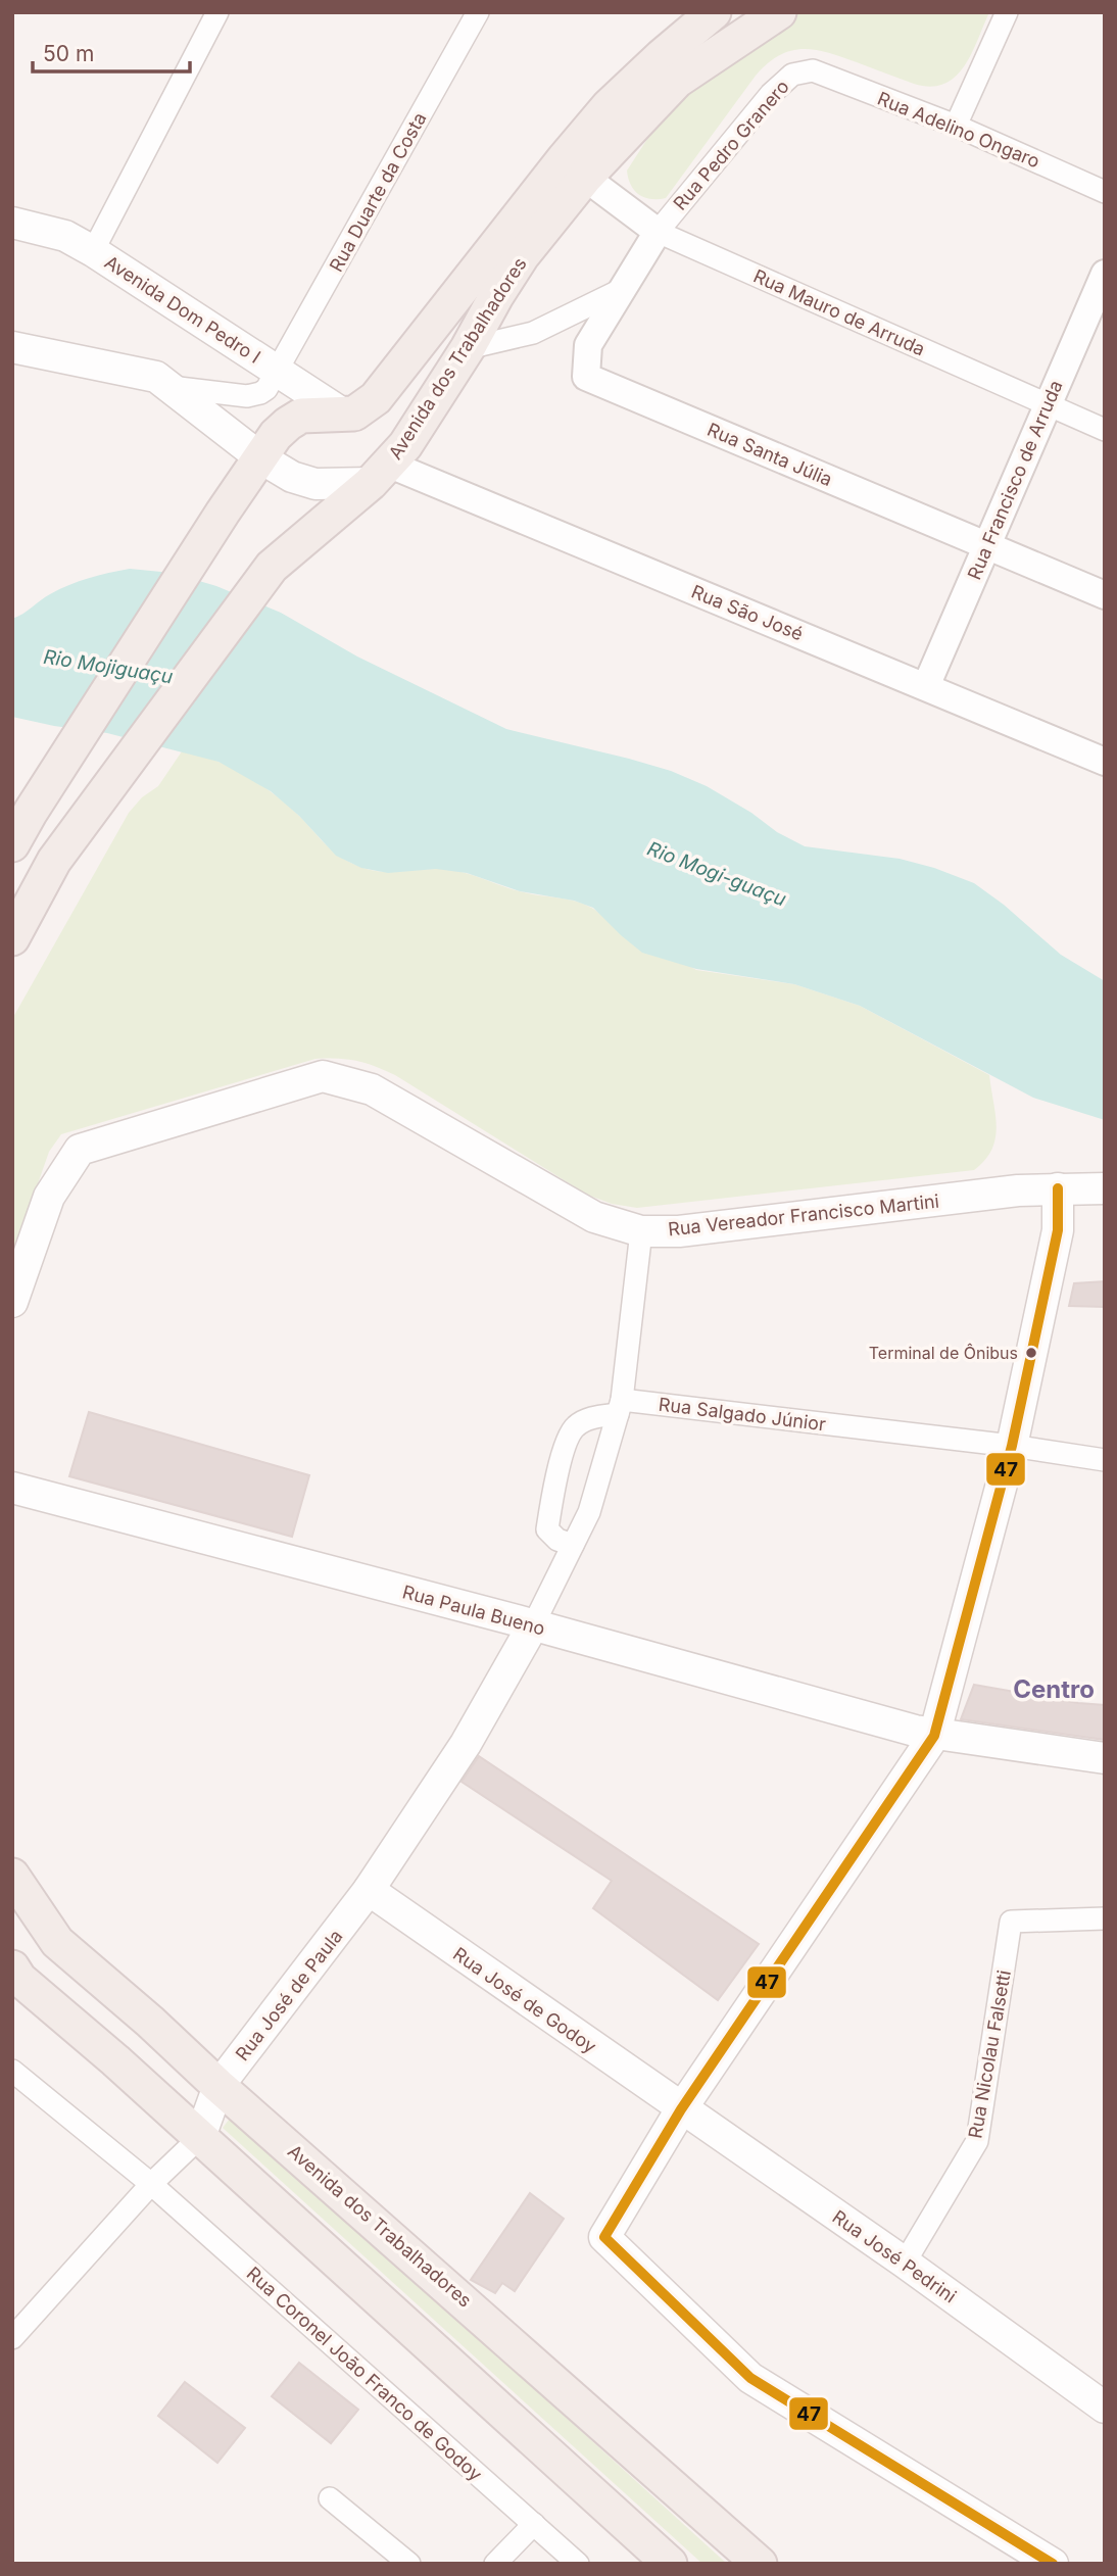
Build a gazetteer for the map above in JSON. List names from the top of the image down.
{
  "streets": {
    "main road": [
      "Avenida Dom Pedro I",
      "Avenida dos Trabalhadores",
      "Rua Vereador Francisco Martini",
      "Rua Paula Bueno",
      "Rua José de Paula",
      "Rua José de Godoy",
      "Rua José Pedrini"
    ],
    "street": [
      "Rua Adelino Ongaro",
      "Rua Pedro Granero",
      "Rua Duarte da Costa",
      "Rua Mauro de Arruda",
      "Rua Santa Júlia",
      "Rua Francisco de Arruda",
      "Rua São José",
      "Rua Salgado Júnior",
      "Rua Nicolau Falsetti",
      "Rua Coronel João Franco de Godoy"
    ]
  },
  "crossings": [
    ["Rua Adelino Ongaro", "Rua Pedro Granero"],
    ["Rua Pedro Granero", "Rua Mauro de Arruda"],
    ["Rua Pedro Granero", "Rua Santa Júlia"],
    ["Rua Duarte da Costa", "Avenida Dom Pedro I"],
    ["Avenida Dom Pedro I", "Avenida dos Trabalhadores"],
    ["Rua Mauro de Arruda", "Avenida dos Trabalhadores"],
    ["Rua Mauro de Arruda", "Rua Santa Júlia"],
    ["Rua Mauro de Arruda", "Rua Francisco de Arruda"],
    ["Avenida dos Trabalhadores", "Rua São José"],
    ["Avenida dos Trabalhadores", "Rua José de Paula"],
    ["Rua Santa Júlia", "Rua Francisco de Arruda"],
    ["Rua Francisco de Arruda", "Rua São José"],
    ["Rua Paula Bueno", "Rua José de Paula"],
    ["Rua José de Paula", "Rua José de Godoy"],
    ["Rua José de Paula", "Rua Coronel João Franco de Godoy"],
    ["Rua José de Godoy", "Rua José Pedrini"],
    ["Rua Nicolau Falsetti", "Rua José Pedrini"]
  ],
  "districts": ["Centro"],
  "water": ["Rio Mojiguaçu", "Rio Mogi-guaçu"],
  "places": ["Terminal de Ônibus"],
  "lines": ["transit line 47"],
  "scale_bar": "50 m"
}
